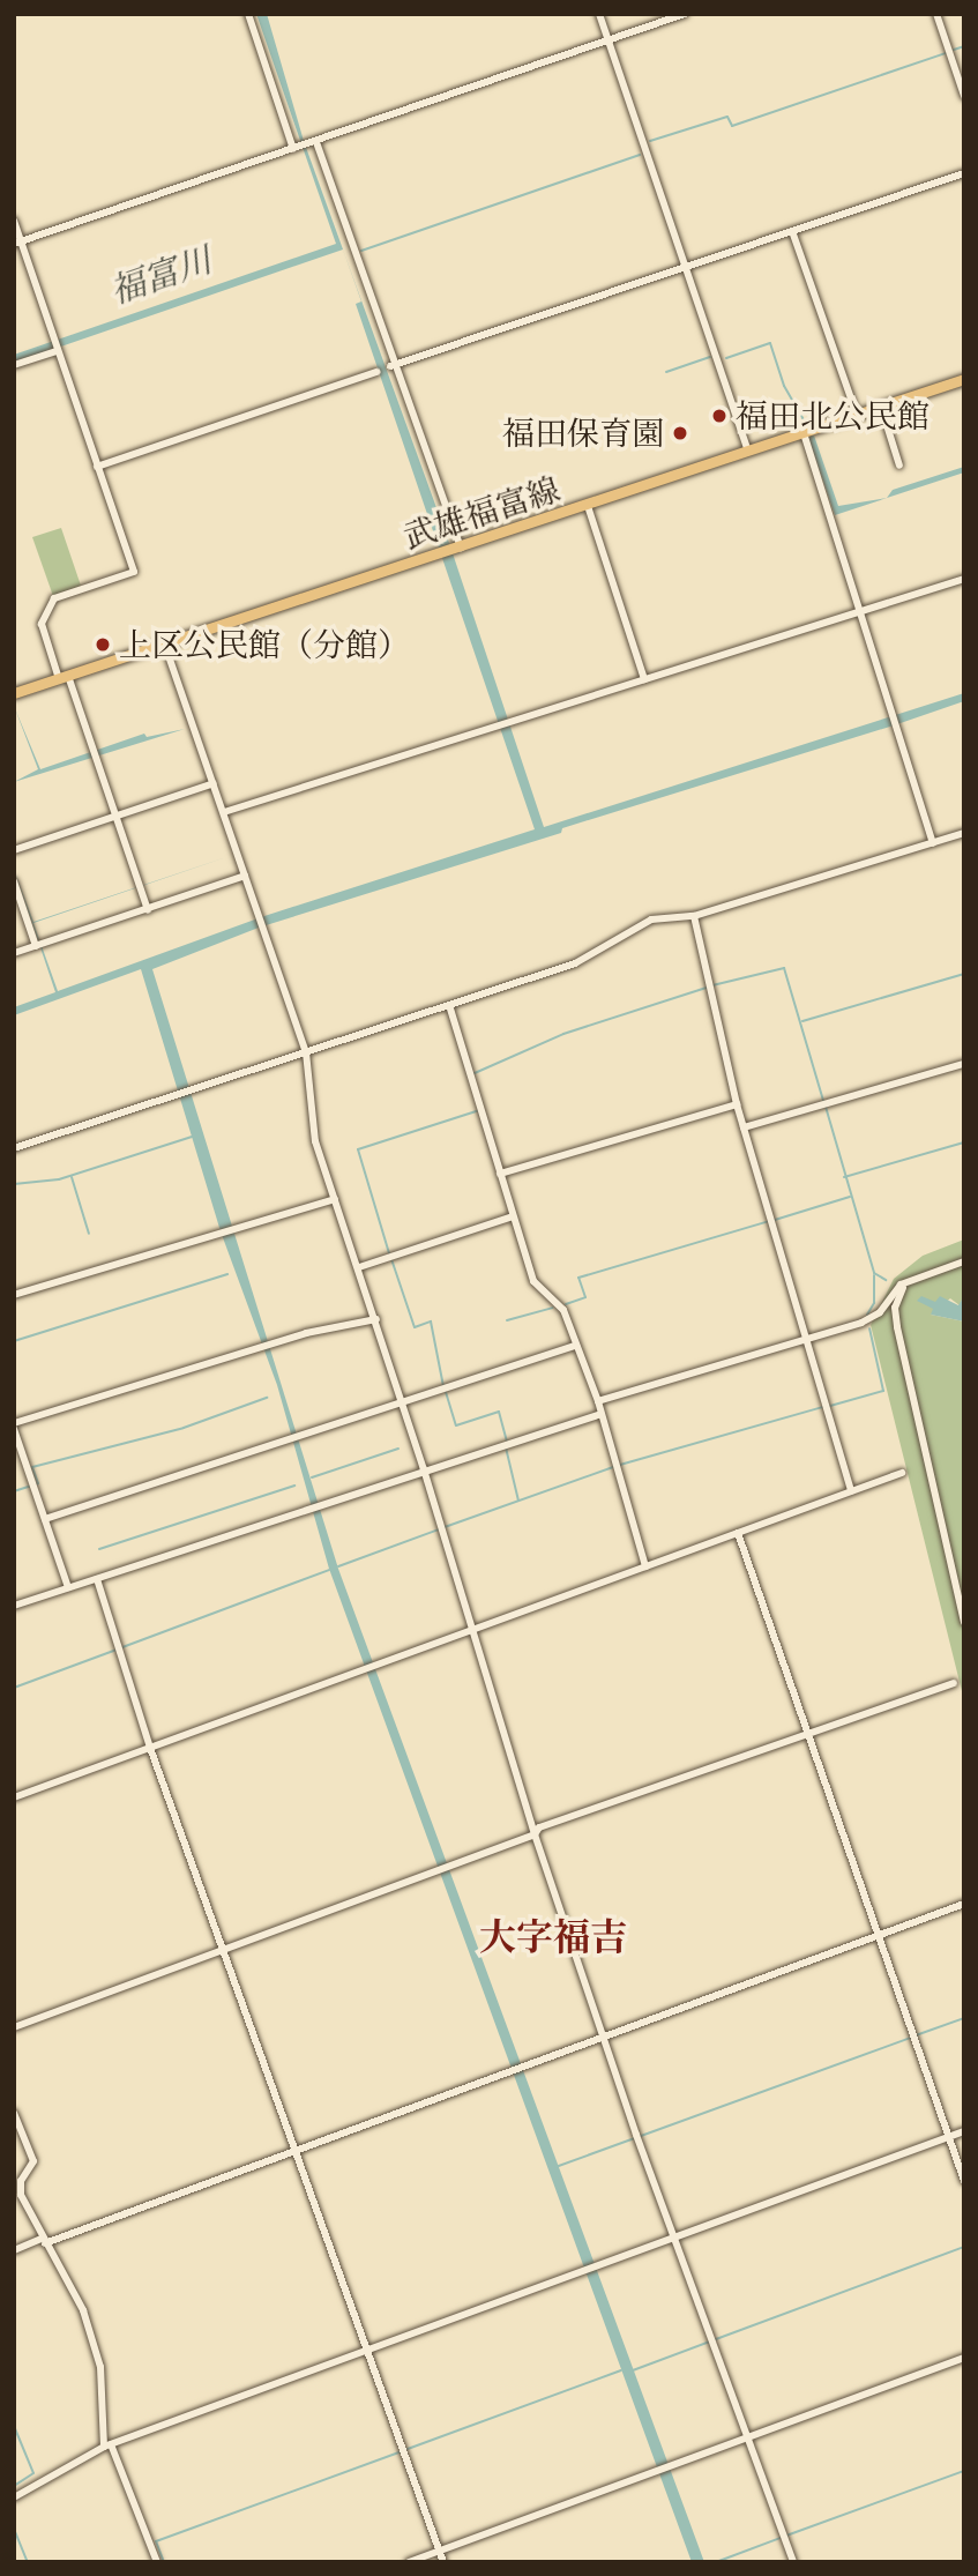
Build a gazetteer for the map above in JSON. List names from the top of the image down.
{
  "streets": {
    "main road": ["武雄福富線"]
  },
  "districts": ["大字福吉"],
  "water": ["福富川"],
  "places": ["福田北公民館", "福田保育園", "上区公民館（分館）"]
}
